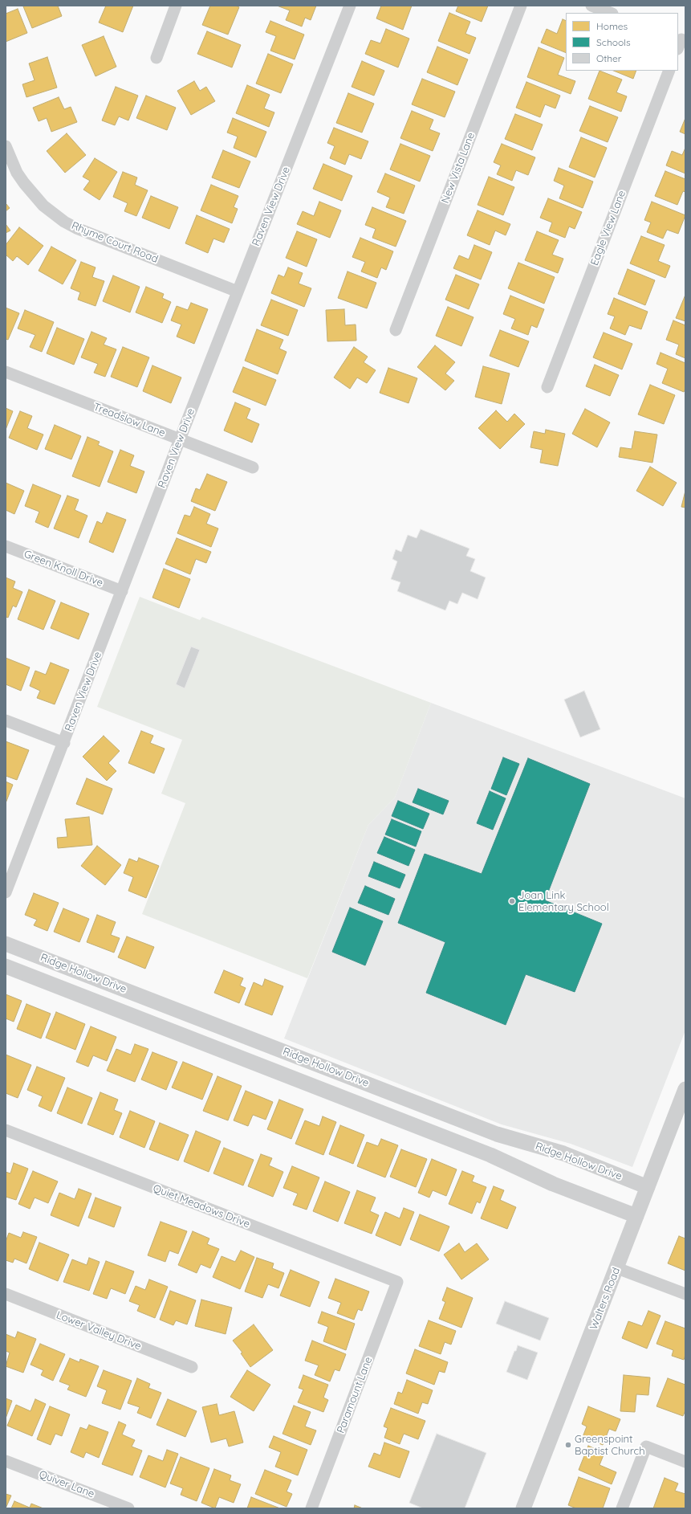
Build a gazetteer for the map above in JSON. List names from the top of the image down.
{
  "streets": {
    "street": [
      "New Vista Lane",
      "Raven View Drive",
      "Eagle View Lane",
      "Rhyme Court Road",
      "Treadslow Lane",
      "Green Knoll Drive",
      "Ridge Hollow Drive",
      "Quiet Meadows Drive",
      "Walters Road",
      "Lower Valley Drive",
      "Paramount Lane",
      "Quiver Lane"
    ]
  },
  "crossings": [
    ["Raven View Drive", "Rhyme Court Road"],
    ["Raven View Drive", "Treadslow Lane"],
    ["Raven View Drive", "Green Knoll Drive"],
    ["Ridge Hollow Drive", "Walters Road"],
    ["Quiet Meadows Drive", "Paramount Lane"]
  ],
  "places": ["Joan Link Elementary School", "Greenspoint Baptist Church"],
  "legend": ["Homes", "Schools", "Other"]
}
